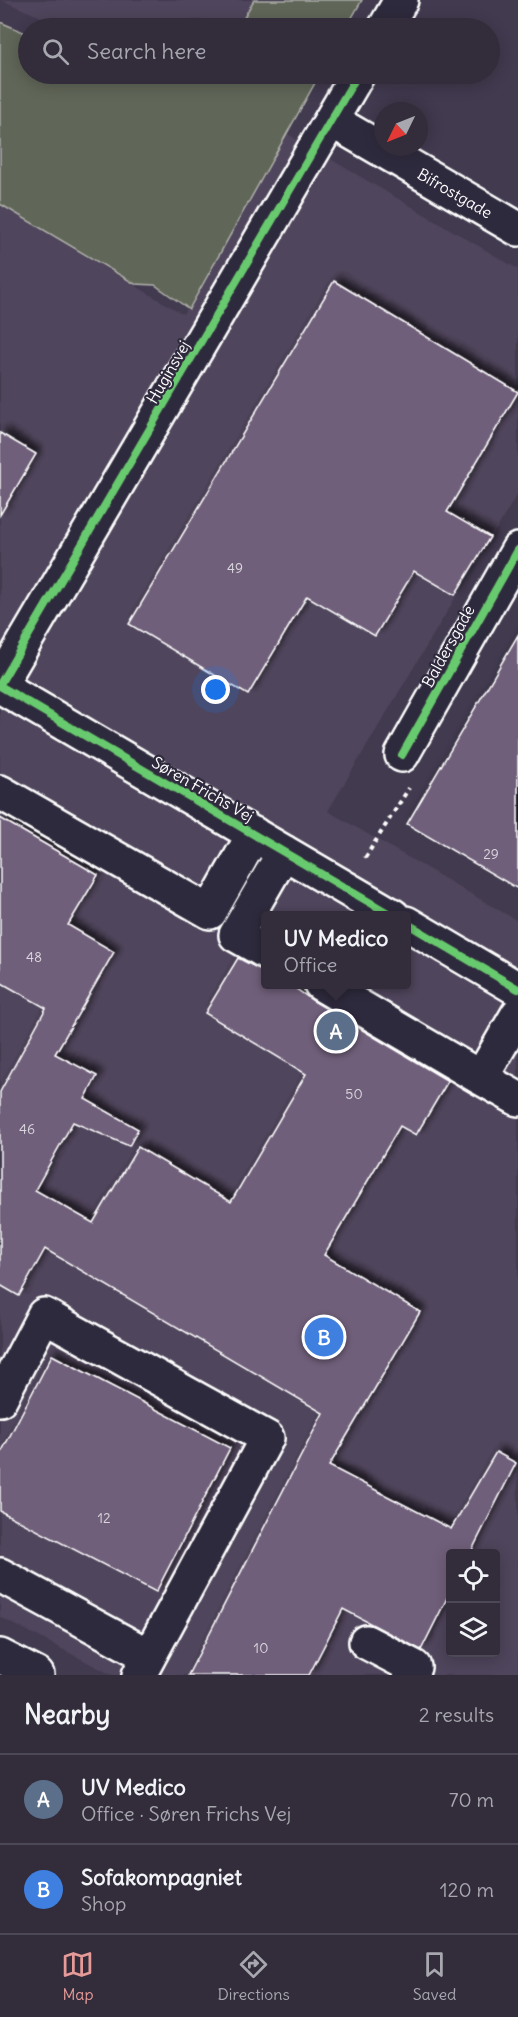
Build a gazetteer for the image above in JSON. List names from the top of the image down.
{
  "streets": {
    "street": [
      "Bifrostgade",
      "Huginsvej",
      "Baldersgade",
      "Søren Frichs Vej"
    ]
  },
  "crossings": [
    ["Bifrostgade", "Huginsvej"],
    ["Huginsvej", "Søren Frichs Vej"]
  ],
  "house_numbers": [
    "49",
    "29",
    "48",
    "50",
    "46",
    "12",
    "10"
  ],
  "north": "bottom left",
  "page": {
    "search": "Search here",
    "popup": ["UV Medico", "Office"],
    "pins": ["A", "B"],
    "heading": ["Nearby", "2 results"],
    "list": [
      {
        "mark": "A",
        "name": "UV Medico",
        "note": "Office · Søren Frichs Vej",
        "value": "70 m"
      },
      {
        "mark": "B",
        "name": "Sofakompagniet",
        "note": "Shop",
        "value": "120 m"
      }
    ],
    "nav": ["Map", "Directions", "Saved"]
  }
}
